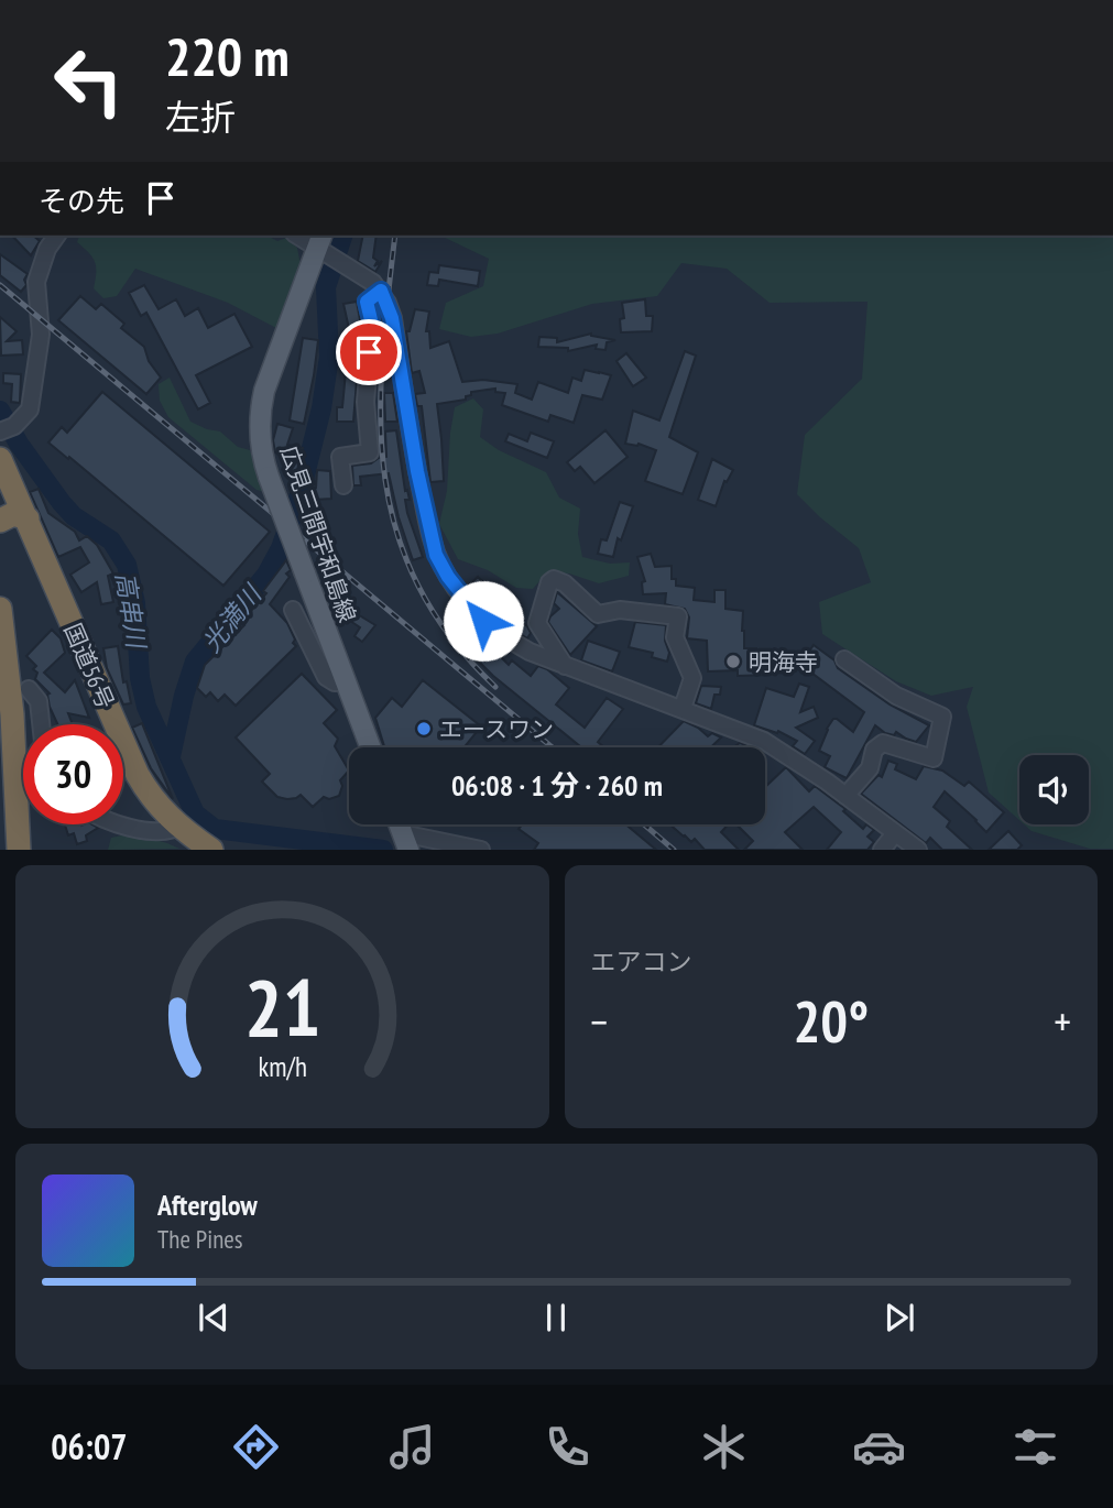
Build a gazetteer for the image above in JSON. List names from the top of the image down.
{
  "streets": {
    "highway": ["国道56号"],
    "main road": ["広見三間宇和島線"]
  },
  "water": ["高串川", "光満川"],
  "places": ["明海寺", "エースワン"],
  "page": {
    "turn": ["220 m", "左折"],
    "then": "その先",
    "limit": "30",
    "trip": "06:08 · 1 分 · 260 m",
    "tile": "エアコン",
    "heat": ["−", "20°", "+"],
    "song": ["Afterglow", "The Pines"],
    "tabs": "06:07",
    "gauge": ["21", "km/h"]
  }
}
